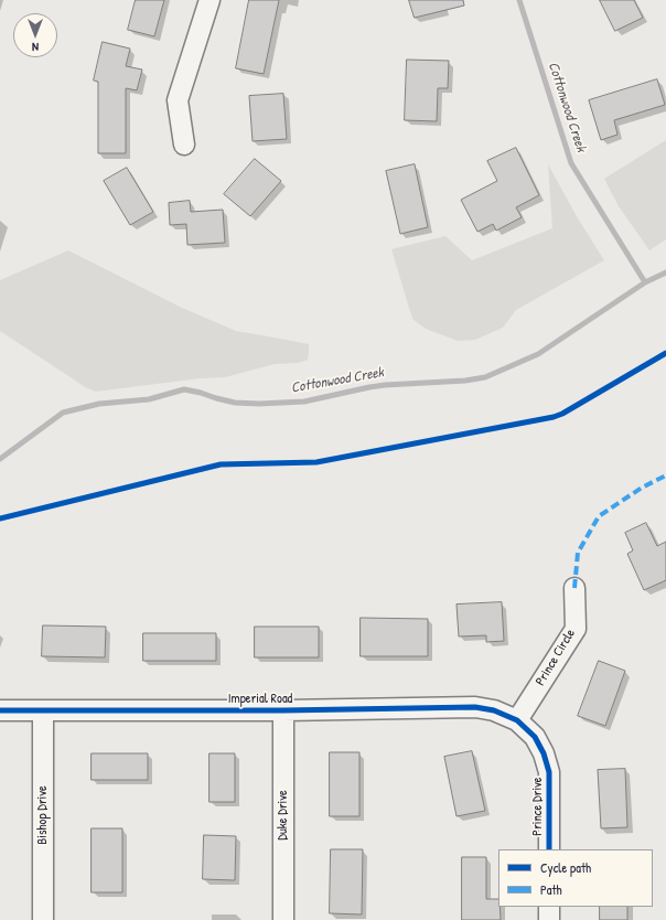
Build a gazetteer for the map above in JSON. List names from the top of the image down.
{
  "streets": {
    "street": [
      "Prince Circle",
      "Imperial Road",
      "Prince Drive",
      "Bishop Drive",
      "Duke Drive"
    ]
  },
  "crossings": [
    ["Prince Circle", "Imperial Road"],
    ["Prince Circle", "Prince Drive"],
    ["Imperial Road", "Prince Drive"],
    ["Imperial Road", "Bishop Drive"],
    ["Imperial Road", "Duke Drive"]
  ],
  "water": ["Cottonwood Creek"],
  "legend": ["Cycle path", "Path"],
  "north": "bottom"
}
